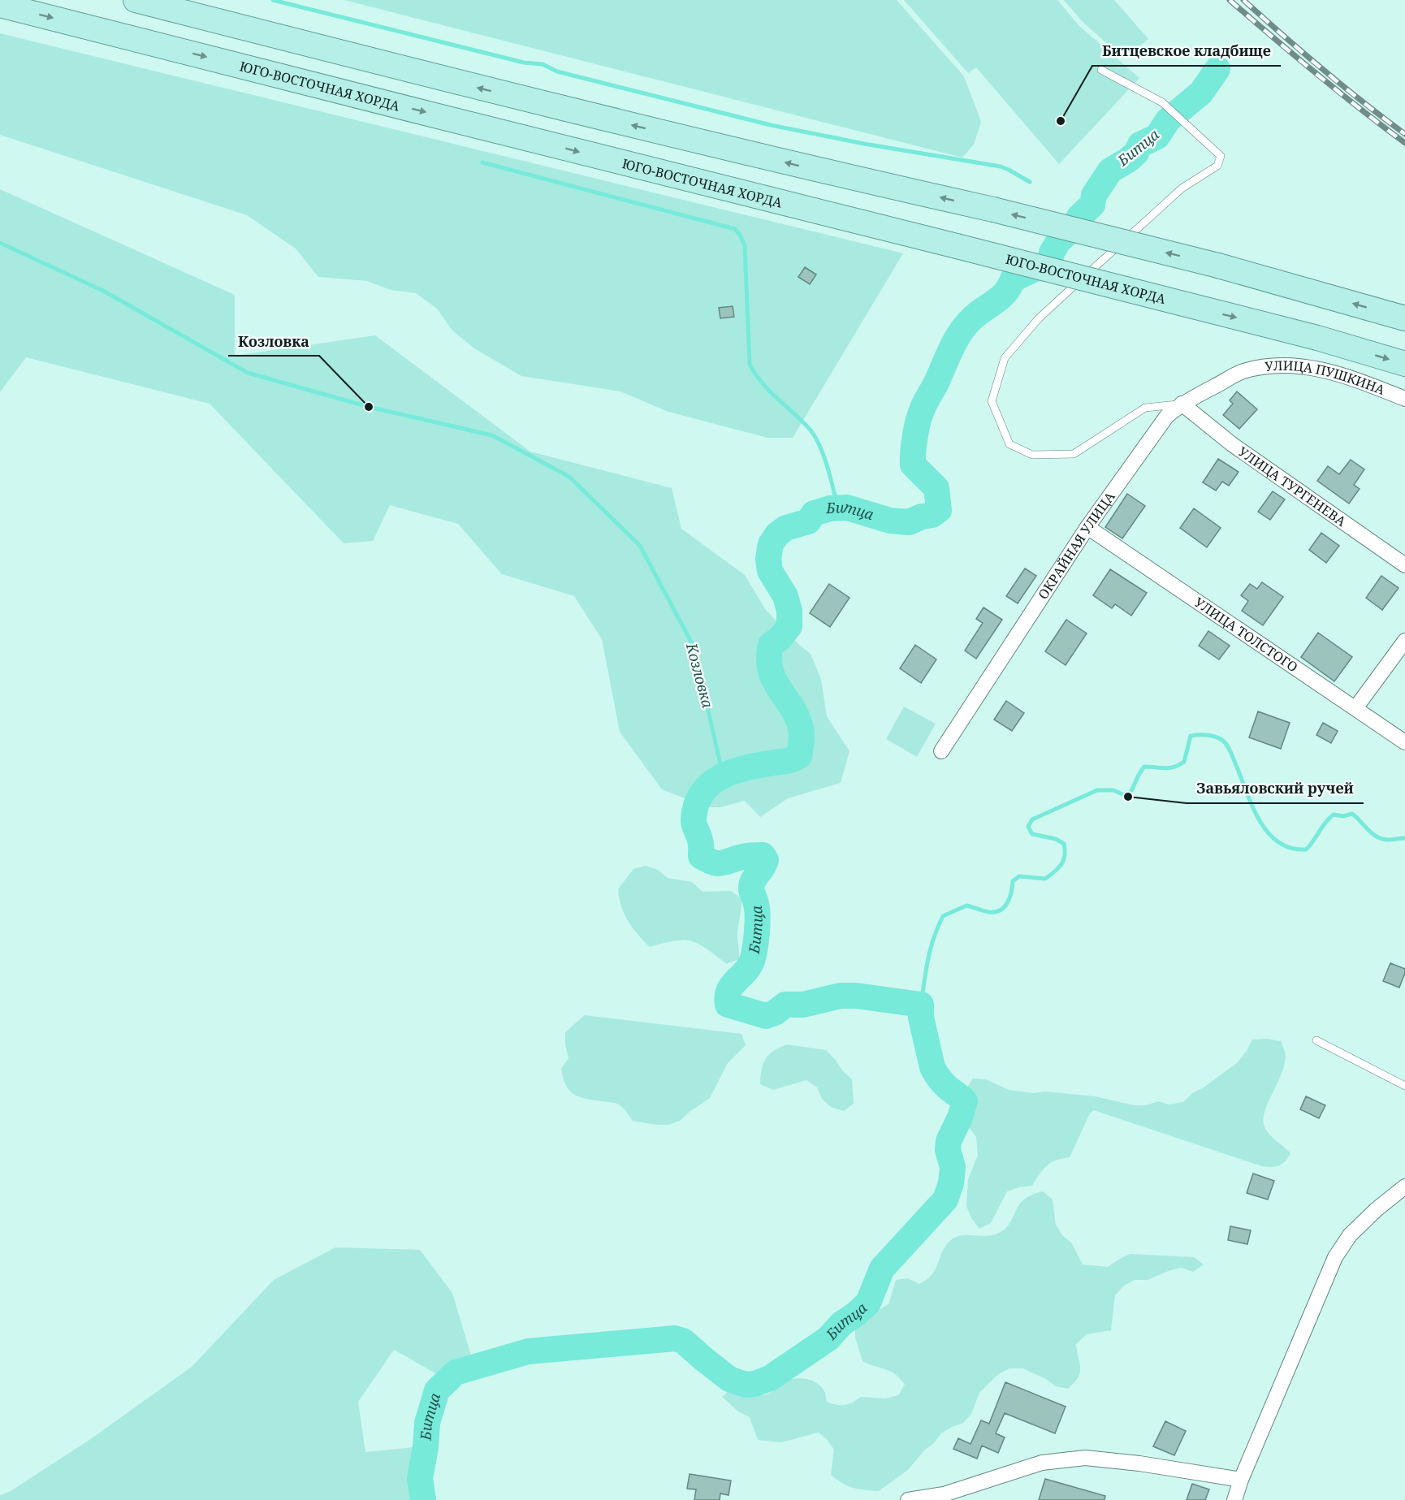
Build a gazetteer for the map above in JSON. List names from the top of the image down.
{
  "streets": {
    "main road": ["ЮГО-ВОСТОЧНАЯ ХОРДА"],
    "street": [
      "УЛИЦА ПУШКИНА",
      "УЛИЦА ТУРГЕНЕВА",
      "ОКРАЙНАЯ УЛИЦА",
      "УЛИЦА ТОЛСТОГО"
    ]
  },
  "crossings": [
    ["УЛИЦА ПУШКИНА", "ОКРАЙНАЯ УЛИЦА"],
    ["УЛИЦА ТУРГЕНЕВА", "ОКРАЙНАЯ УЛИЦА"],
    ["ОКРАЙНАЯ УЛИЦА", "УЛИЦА ТОЛСТОГО"]
  ],
  "water": ["Битца", "Козловка"],
  "places": ["Битцевское кладбище", "Козловка", "Завьяловский ручей"]
}
